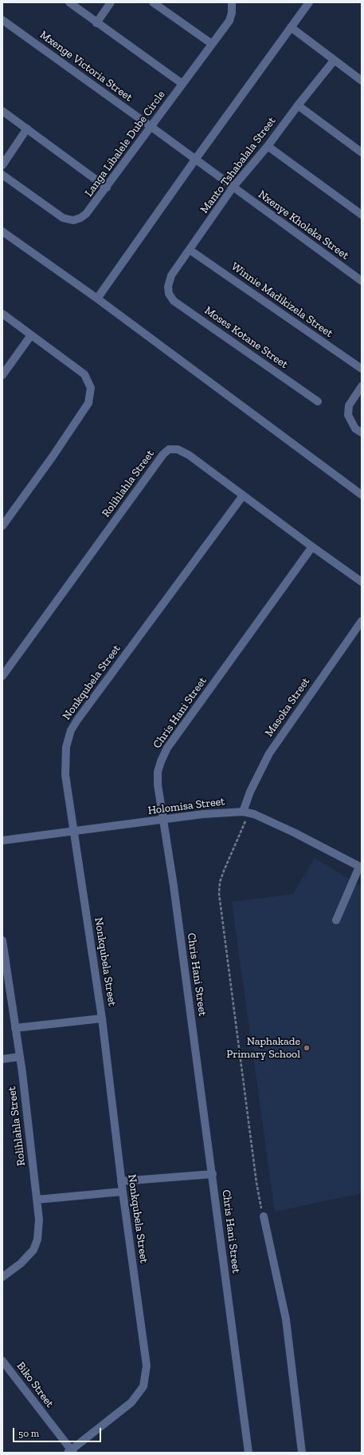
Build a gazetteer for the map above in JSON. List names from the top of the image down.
{
  "streets": {
    "street": [
      "Mxenge Victoria Street",
      "Langa Libalele Dube Circle",
      "Manto Tshabalala Street",
      "Nxenye Kholeka Street",
      "Winnie Madikizela Street",
      "Moses Kotane Street",
      "Rolihlahla Street",
      "Nonkqubela Street",
      "Masoka Street",
      "Chris Hani Street",
      "Holomisa Street",
      "Biko Street"
    ]
  },
  "crossings": [
    ["Mxenge Victoria Street", "Langa Libalele Dube Circle"],
    ["Mxenge Victoria Street", "Manto Tshabalala Street"],
    ["Mxenge Victoria Street", "Nxenye Kholeka Street"],
    ["Manto Tshabalala Street", "Nxenye Kholeka Street"],
    ["Manto Tshabalala Street", "Winnie Madikizela Street"],
    ["Manto Tshabalala Street", "Moses Kotane Street"],
    ["Rolihlahla Street", "Nonkqubela Street"],
    ["Rolihlahla Street", "Chris Hani Street"],
    ["Nonkqubela Street", "Holomisa Street"],
    ["Nonkqubela Street", "Biko Street"],
    ["Masoka Street", "Holomisa Street"],
    ["Chris Hani Street", "Holomisa Street"]
  ],
  "places": ["Naphakade Primary School"],
  "scale_bar": "50 m"
}
